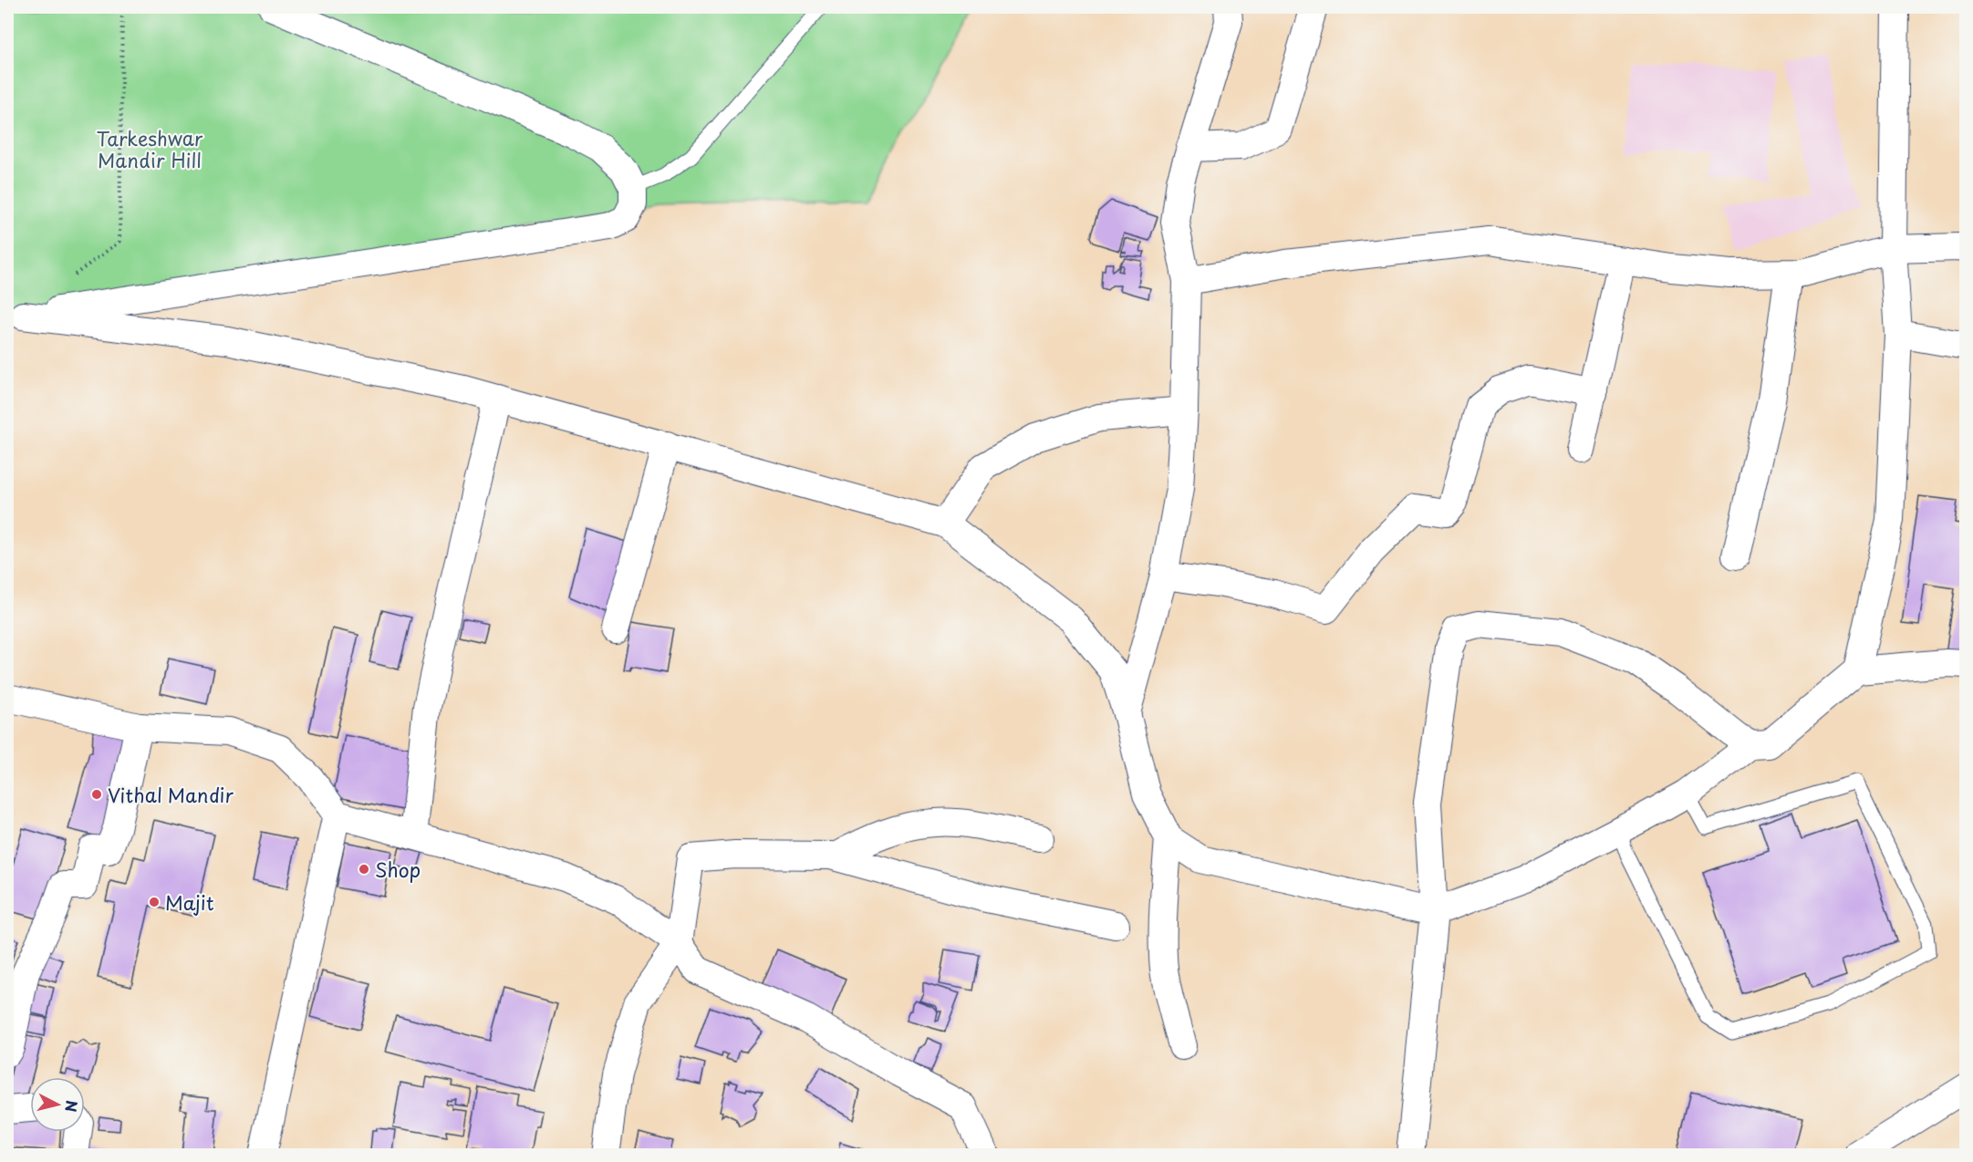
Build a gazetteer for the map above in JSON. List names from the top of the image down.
{
  "parks": ["Tarkeshwar Mandir Hill"],
  "places": ["Vithal Mandir", "Shop", "Majit"],
  "north": "right"
}
